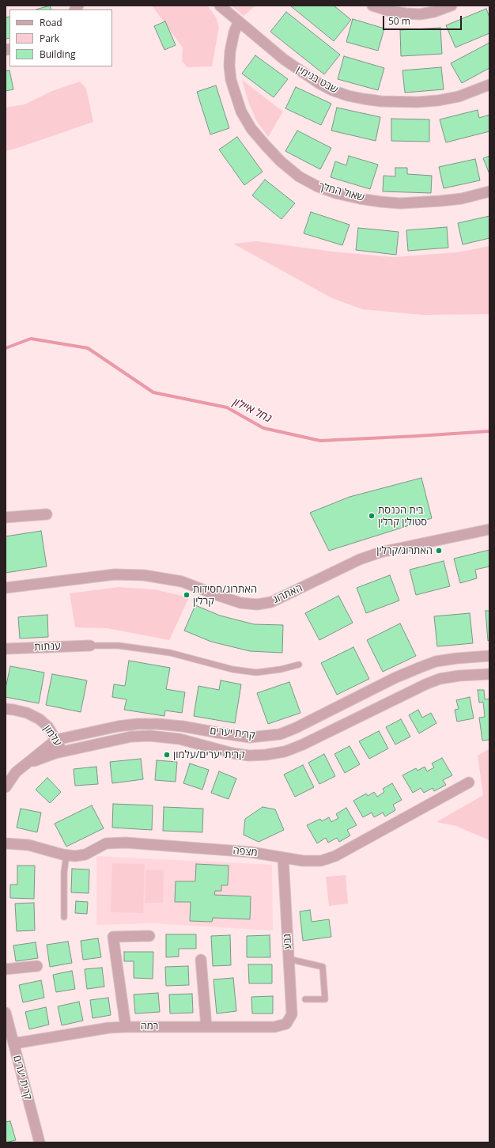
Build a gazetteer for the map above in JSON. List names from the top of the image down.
{
  "streets": {
    "street": [
      "שבט בנימין",
      "שאול המלך",
      "האתרוג",
      "ענתות",
      "קרית יערים",
      "עלמון",
      "מצפה",
      "גבע",
      "רמה"
    ]
  },
  "crossings": [
    ["שבט בנימין", "שאול המלך"],
    ["קרית יערים", "עלמון"],
    ["קרית יערים", "רמה"],
    ["מצפה", "גבע"],
    ["גבע", "רמה"]
  ],
  "water": ["נחל איילון"],
  "places": [
    "בית הכנסת סטולין קרלין",
    "האתרוג/קרלין",
    "האתרוג/חסידות קרלין",
    "קרית יערים/עלמון"
  ],
  "legend": ["Road", "Park", "Building"],
  "scale_bar": "50 m"
}
